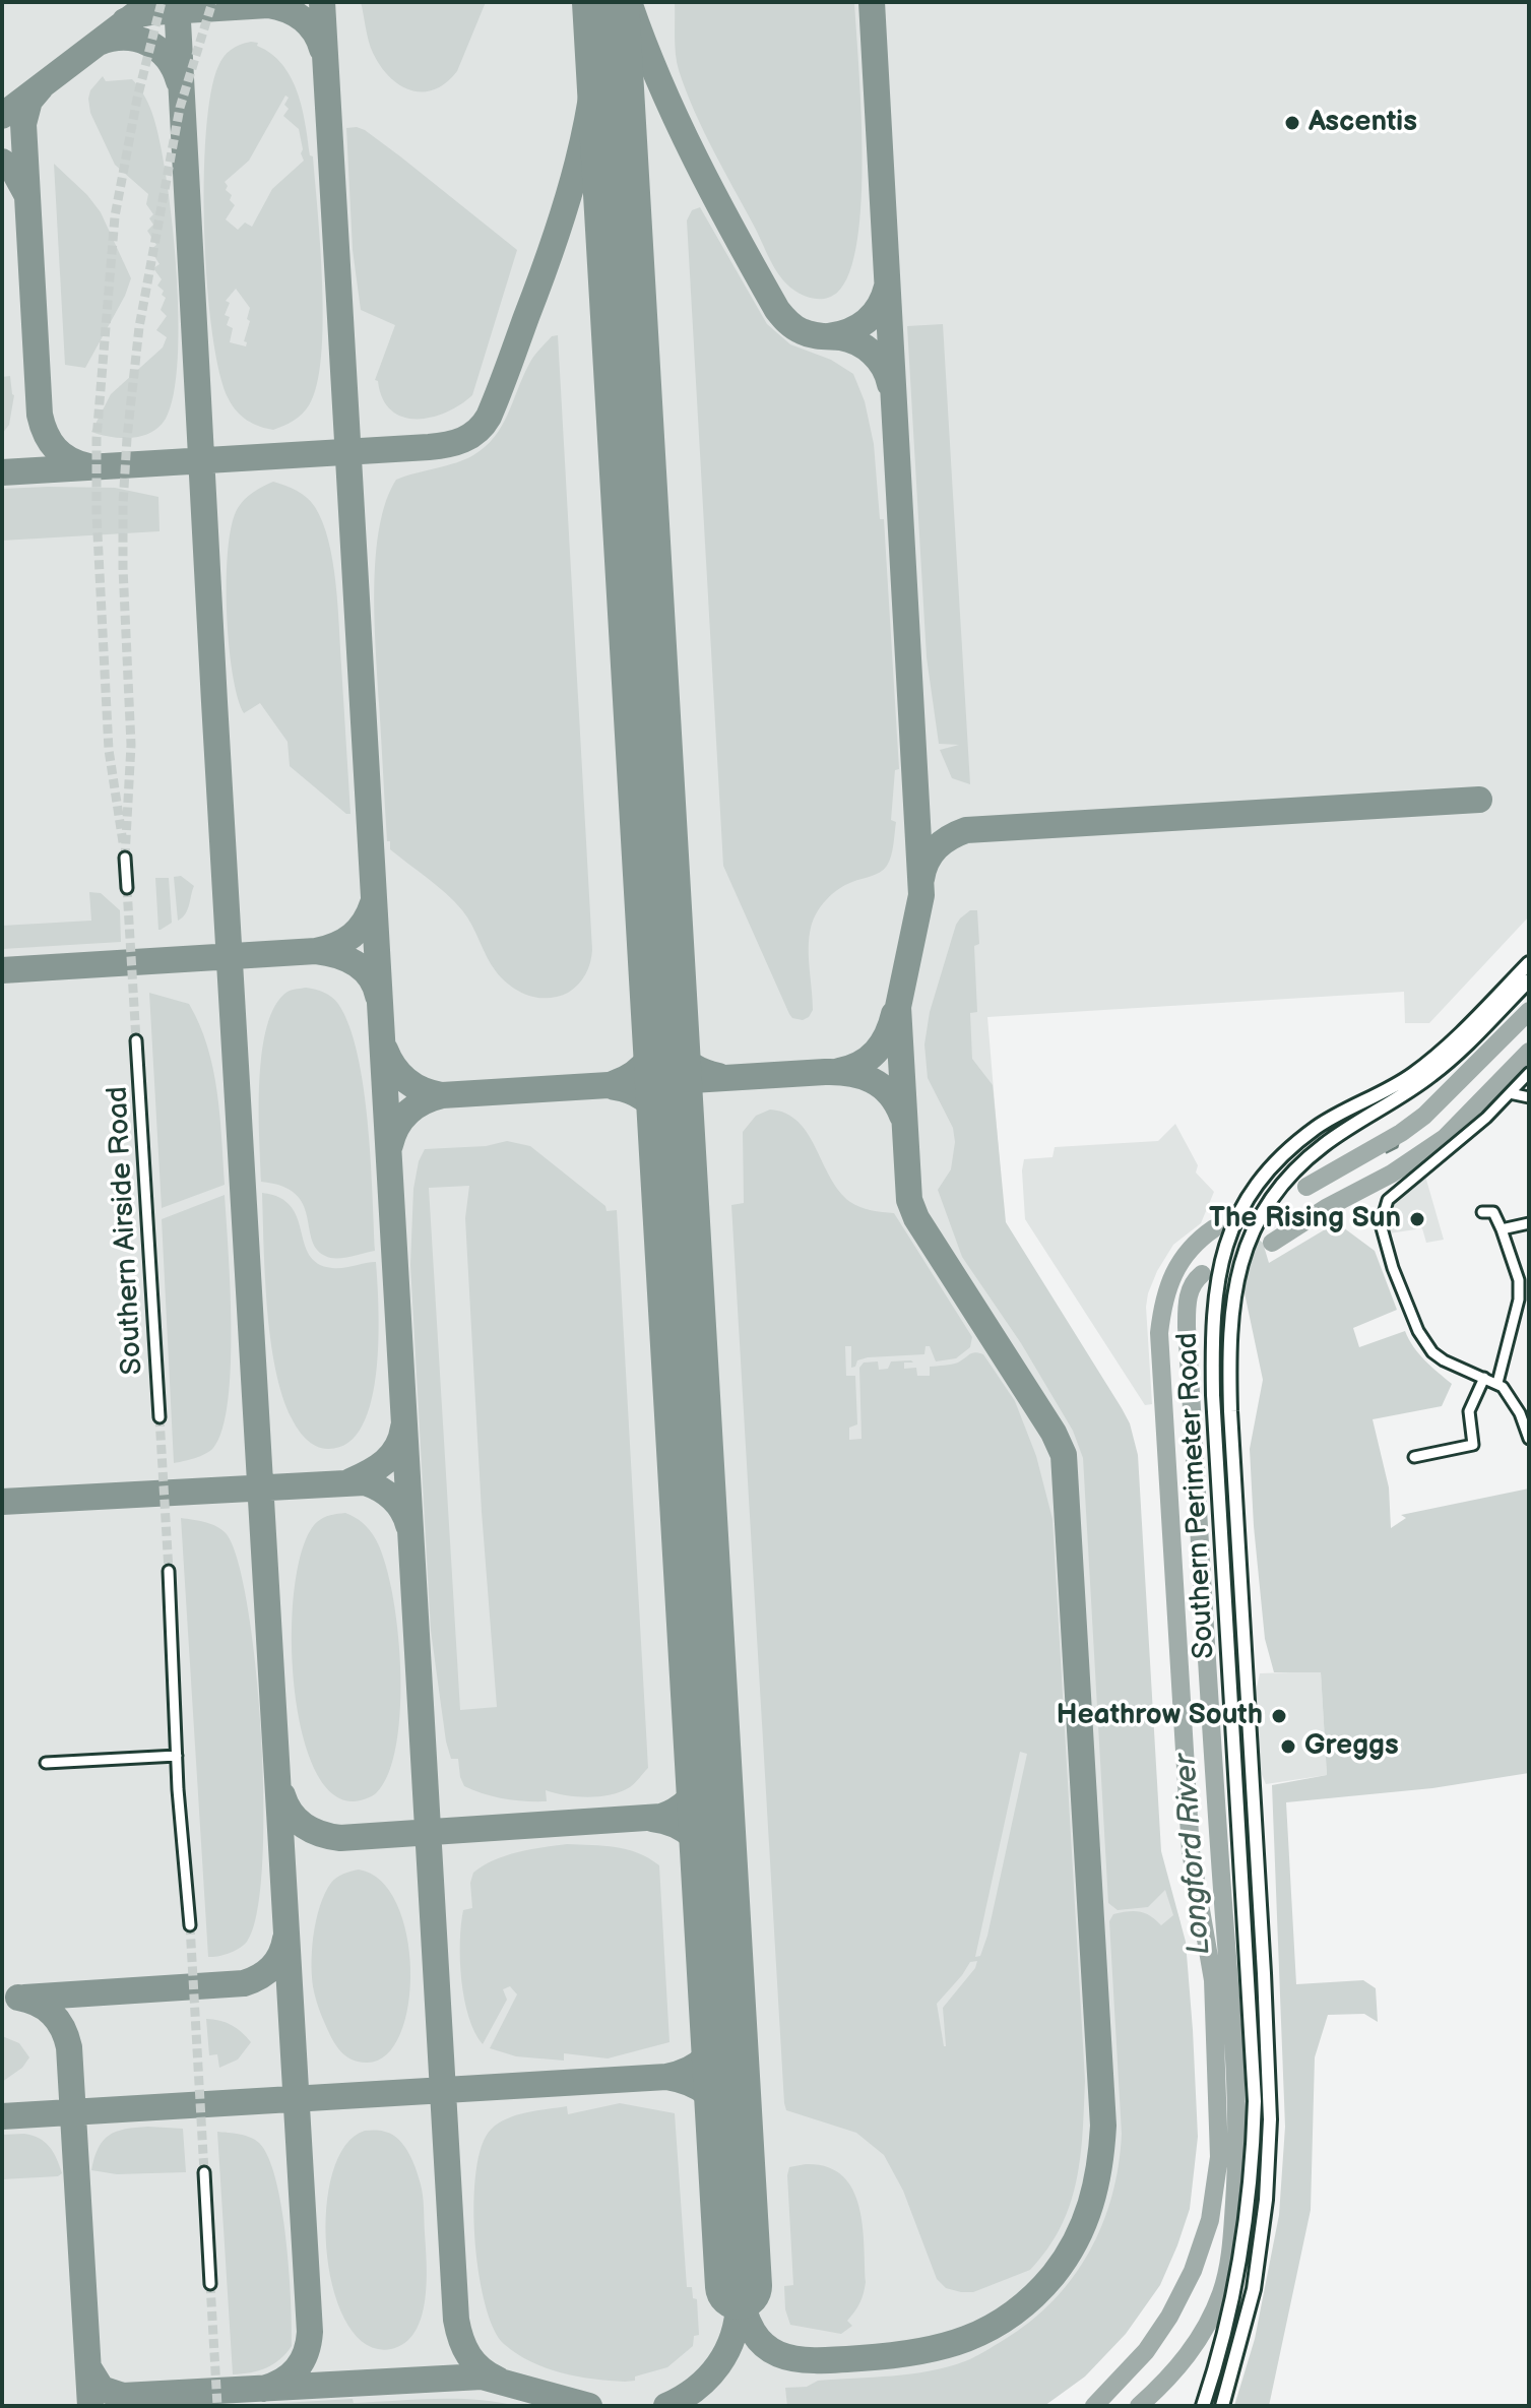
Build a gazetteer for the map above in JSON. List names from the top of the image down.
{
  "streets": {
    "street": ["Southern Airside Road", "Southern Perimeter Road"]
  },
  "water": ["Longford River"],
  "places": [
    "Ascentis",
    "The Rising Sun",
    "Heathrow South",
    "Greggs"
  ]
}
